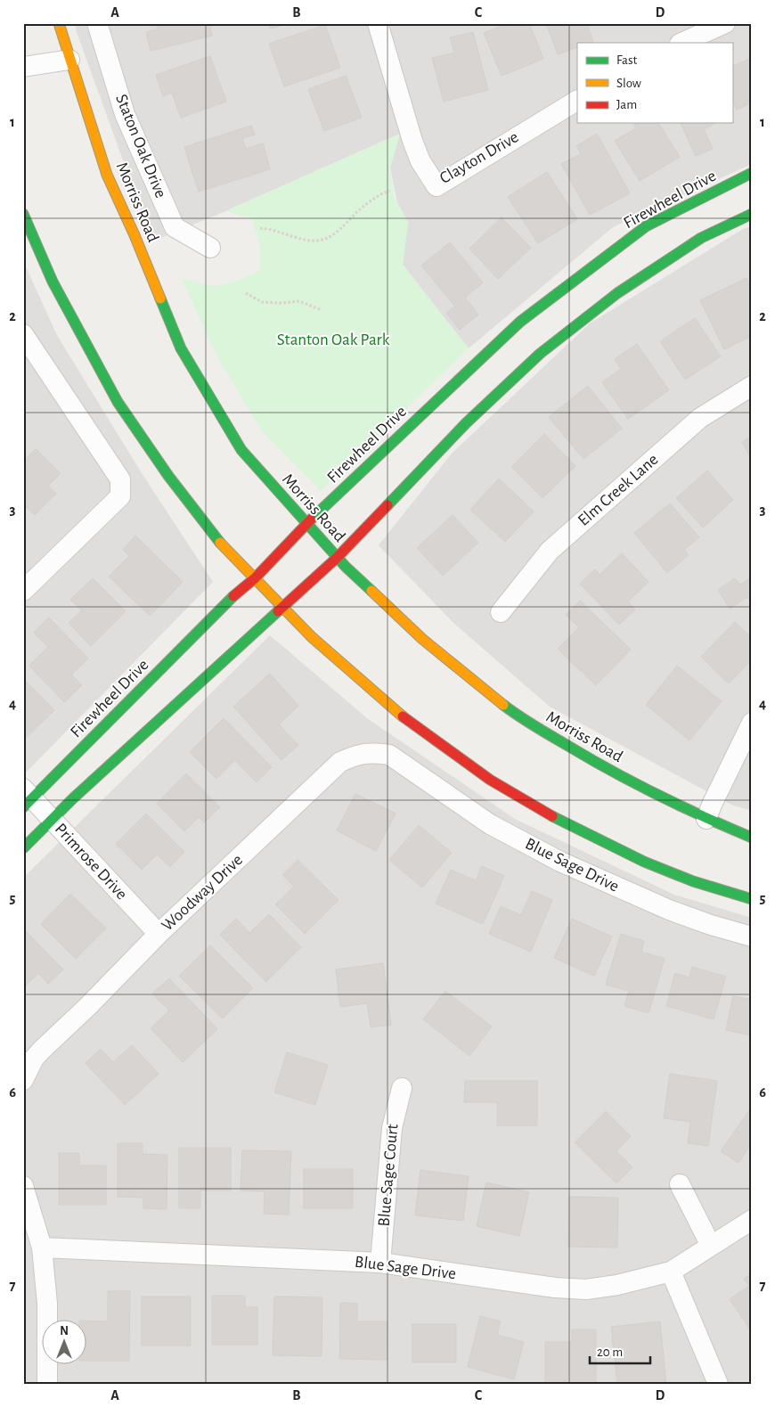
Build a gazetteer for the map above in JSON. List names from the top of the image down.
{
  "streets": {
    "main road": ["Firewheel Drive", "Morriss Road"],
    "street": [
      "Staton Oak Drive",
      "Clayton Drive",
      "Elm Creek Lane",
      "Primrose Drive",
      "Blue Sage Drive",
      "Woodway Drive",
      "Blue Sage Court"
    ]
  },
  "crossings": [
    ["Firewheel Drive", "Morriss Road"],
    ["Firewheel Drive", "Primrose Drive"],
    ["Primrose Drive", "Woodway Drive"],
    ["Blue Sage Drive", "Woodway Drive"],
    ["Blue Sage Drive", "Blue Sage Court"]
  ],
  "parks": ["Stanton Oak Park"],
  "legend": ["Fast", "Slow", "Jam"],
  "scale_bar": "20 m",
  "north": "top",
  "grid": {
    "columns": [
      "A",
      "B",
      "C",
      "D"
    ],
    "rows": [
      "1",
      "2",
      "3",
      "4",
      "5",
      "6",
      "7"
    ]
  }
}
